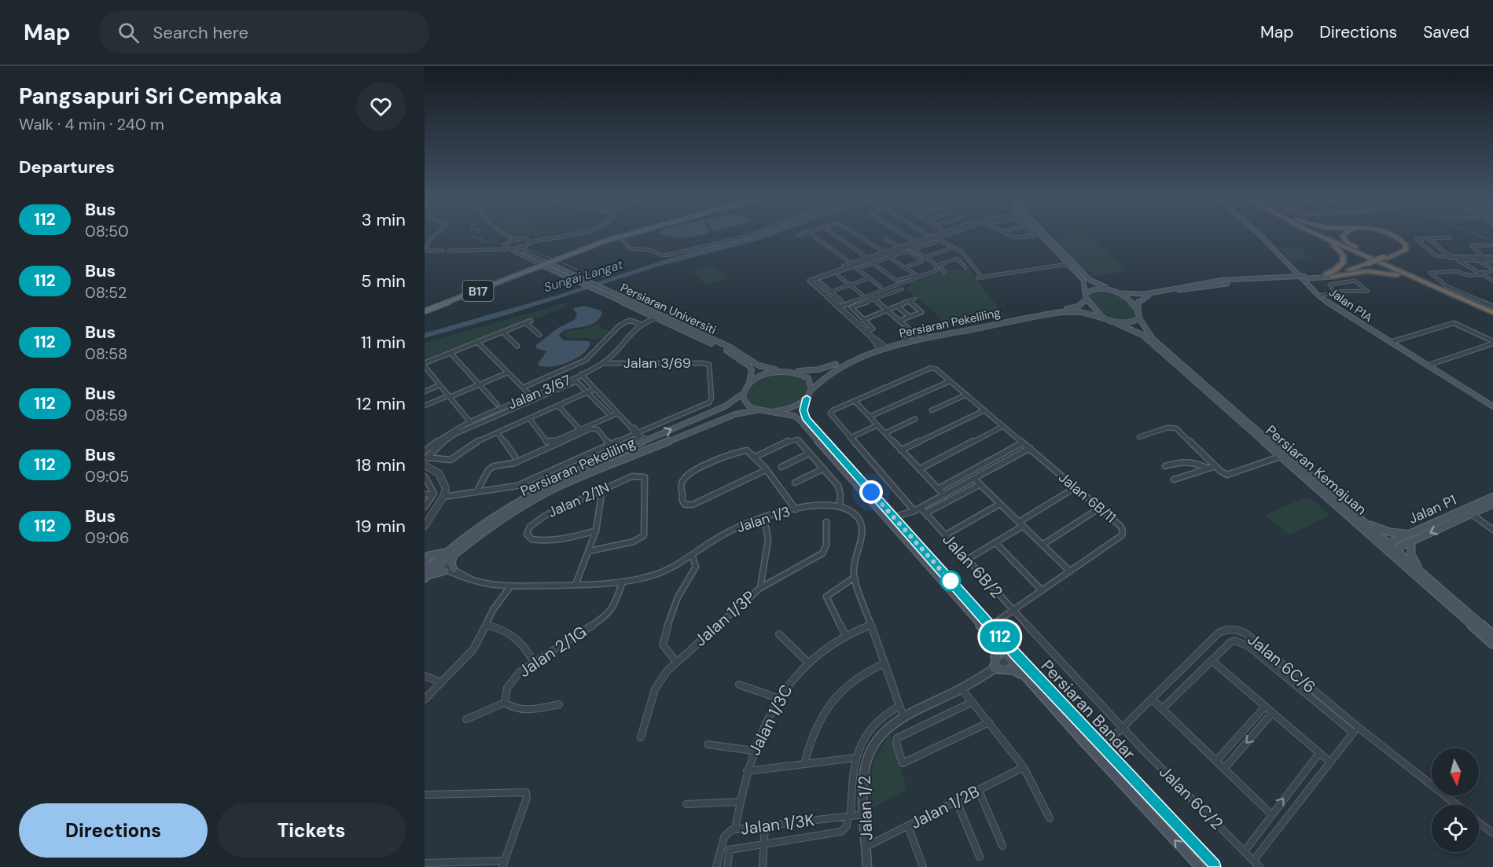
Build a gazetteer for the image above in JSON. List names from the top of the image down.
{
  "streets": {
    "main road": [
      "B17",
      "Jalan P1A",
      "Persiaran Universiti",
      "Persiaran Pekeliling",
      "Persiaran Kemajuan",
      "Jalan P1",
      "Persiaran Bandar"
    ],
    "street": [
      "Jalan 3/69",
      "Jalan 3/67",
      "Jalan 6B/11",
      "Jalan 2/1N",
      "Jalan 1/3",
      "Jalan 6B/2",
      "Jalan 1/3P",
      "Jalan 2/1G",
      "Jalan 6C/6",
      "Jalan 1/3C",
      "Jalan 6C/2",
      "Jalan 1/2B",
      "Jalan 1/2",
      "Jalan 1/3K"
    ]
  },
  "crossings": [
    ["B17", "Persiaran Universiti"],
    ["Persiaran Universiti", "Persiaran Pekeliling"],
    ["Persiaran Universiti", "Persiaran Bandar"],
    ["Persiaran Pekeliling", "Persiaran Kemajuan"],
    ["Persiaran Pekeliling", "Jalan 1/3"],
    ["Persiaran Pekeliling", "Persiaran Bandar"],
    ["Jalan 3/69", "Jalan 3/67"],
    ["Persiaran Kemajuan", "Jalan P1"],
    ["Jalan 6B/11", "Jalan 6B/2"],
    ["Jalan 1/3", "Jalan 2/1G"],
    ["Jalan 6B/2", "Jalan 6C/6"],
    ["Jalan 6B/2", "Jalan 6C/2"],
    ["Jalan 6C/6", "Persiaran Bandar"],
    ["Jalan 6C/6", "Jalan 6C/2"],
    ["Persiaran Bandar", "Jalan 1/2"],
    ["Jalan 1/3C", "Jalan 1/3K"],
    ["Jalan 1/2B", "Jalan 1/2"],
    ["Jalan 1/2", "Jalan 1/3K"]
  ],
  "water": ["Sungai Langat"],
  "lines": ["bus line 112"],
  "north": "bottom",
  "page": {
    "header": "Map",
    "search": "Search here",
    "nav": ["Map", "Directions", "Saved"],
    "heading": [
      ["Pangsapuri Sri Cempaka", "Walk · 4 min · 240 m"],
      "Departures"
    ],
    "on_map": "112",
    "list": [
      {
        "mark": "112",
        "name": "Bus",
        "note": "08:50",
        "value": "3 min"
      },
      {
        "mark": "112",
        "name": "Bus",
        "note": "08:52",
        "value": "5 min"
      },
      {
        "mark": "112",
        "name": "Bus",
        "note": "08:58",
        "value": "11 min"
      },
      {
        "mark": "112",
        "name": "Bus",
        "note": "08:59",
        "value": "12 min"
      },
      {
        "mark": "112",
        "name": "Bus",
        "note": "09:05",
        "value": "18 min"
      },
      {
        "mark": "112",
        "name": "Bus",
        "note": "09:06",
        "value": "19 min"
      }
    ],
    "buttons": ["Directions", "Tickets"]
  }
}
